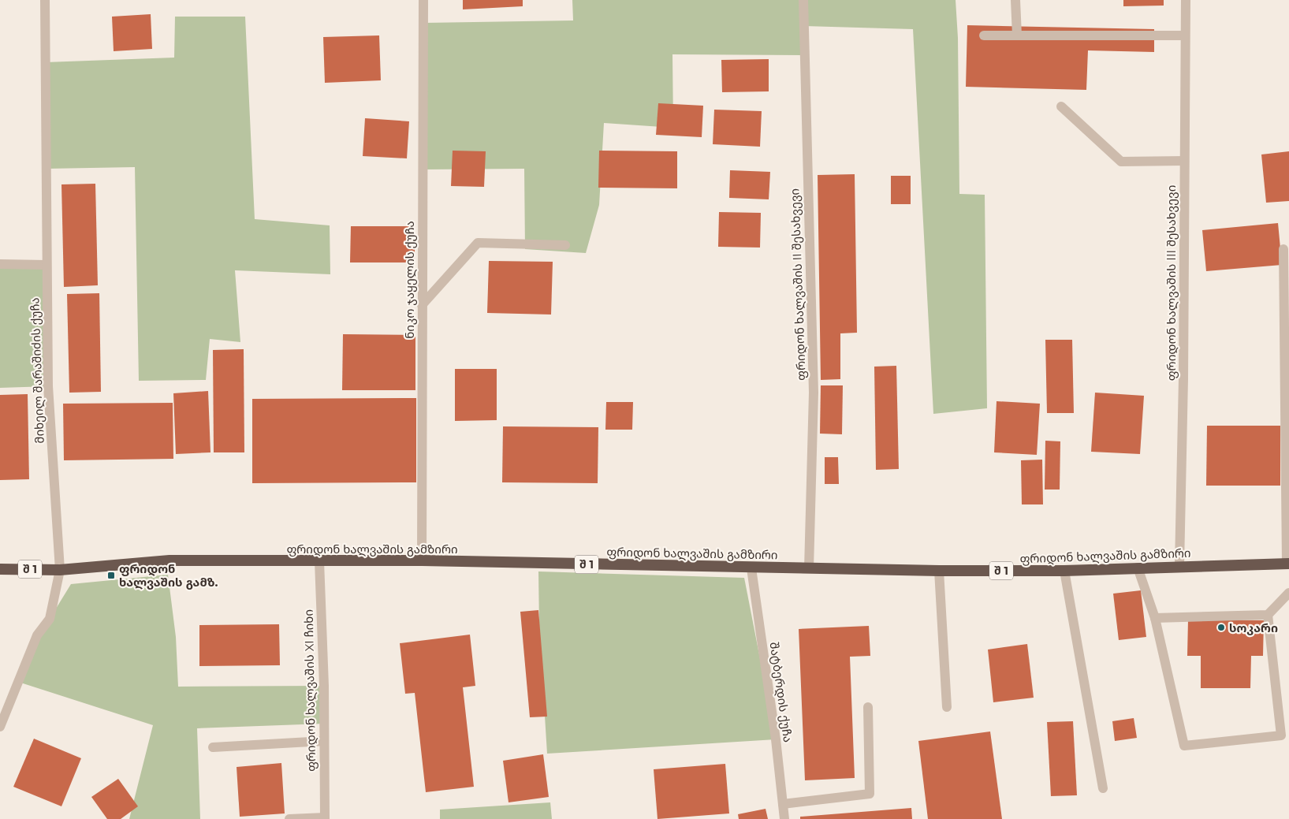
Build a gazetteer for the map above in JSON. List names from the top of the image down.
{
  "streets": {
    "highway": ["ფრიდონ ხალვაშის გამზირი", "შ 1"],
    "street": [
      "ნიკო ჯაყელის ქუჩა",
      "ფრიდონ ხალვაშის III შესახვევი",
      "ფრიდონ ხალვაშის II შესახვევი",
      "მიხეილ შარაშიძის ქუჩა",
      "ფრიდონ ხალვაშის XI ჩიხი",
      "შატბერდის ქუჩა"
    ]
  },
  "crossings": [
    ["ნიკო ჯაყელის ქუჩა", "ფრიდონ ხალვაშის გამზირი"],
    ["ფრიდონ ხალვაშის III შესახვევი", "ფრიდონ ხალვაშის გამზირი"],
    ["ფრიდონ ხალვაშის II შესახვევი", "ფრიდონ ხალვაშის გამზირი"],
    ["მიხეილ შარაშიძის ქუჩა", "ფრიდონ ხალვაშის გამზირი"],
    ["ფრიდონ ხალვაშის გამზირი", "ფრიდონ ხალვაშის XI ჩიხი"],
    ["ფრიდონ ხალვაშის გამზირი", "შატბერდის ქუჩა"]
  ],
  "places": {
    "transit": ["ფრიდონ ხალვაშის გამზ."],
    "other": ["სოკარი"]
  }
}
